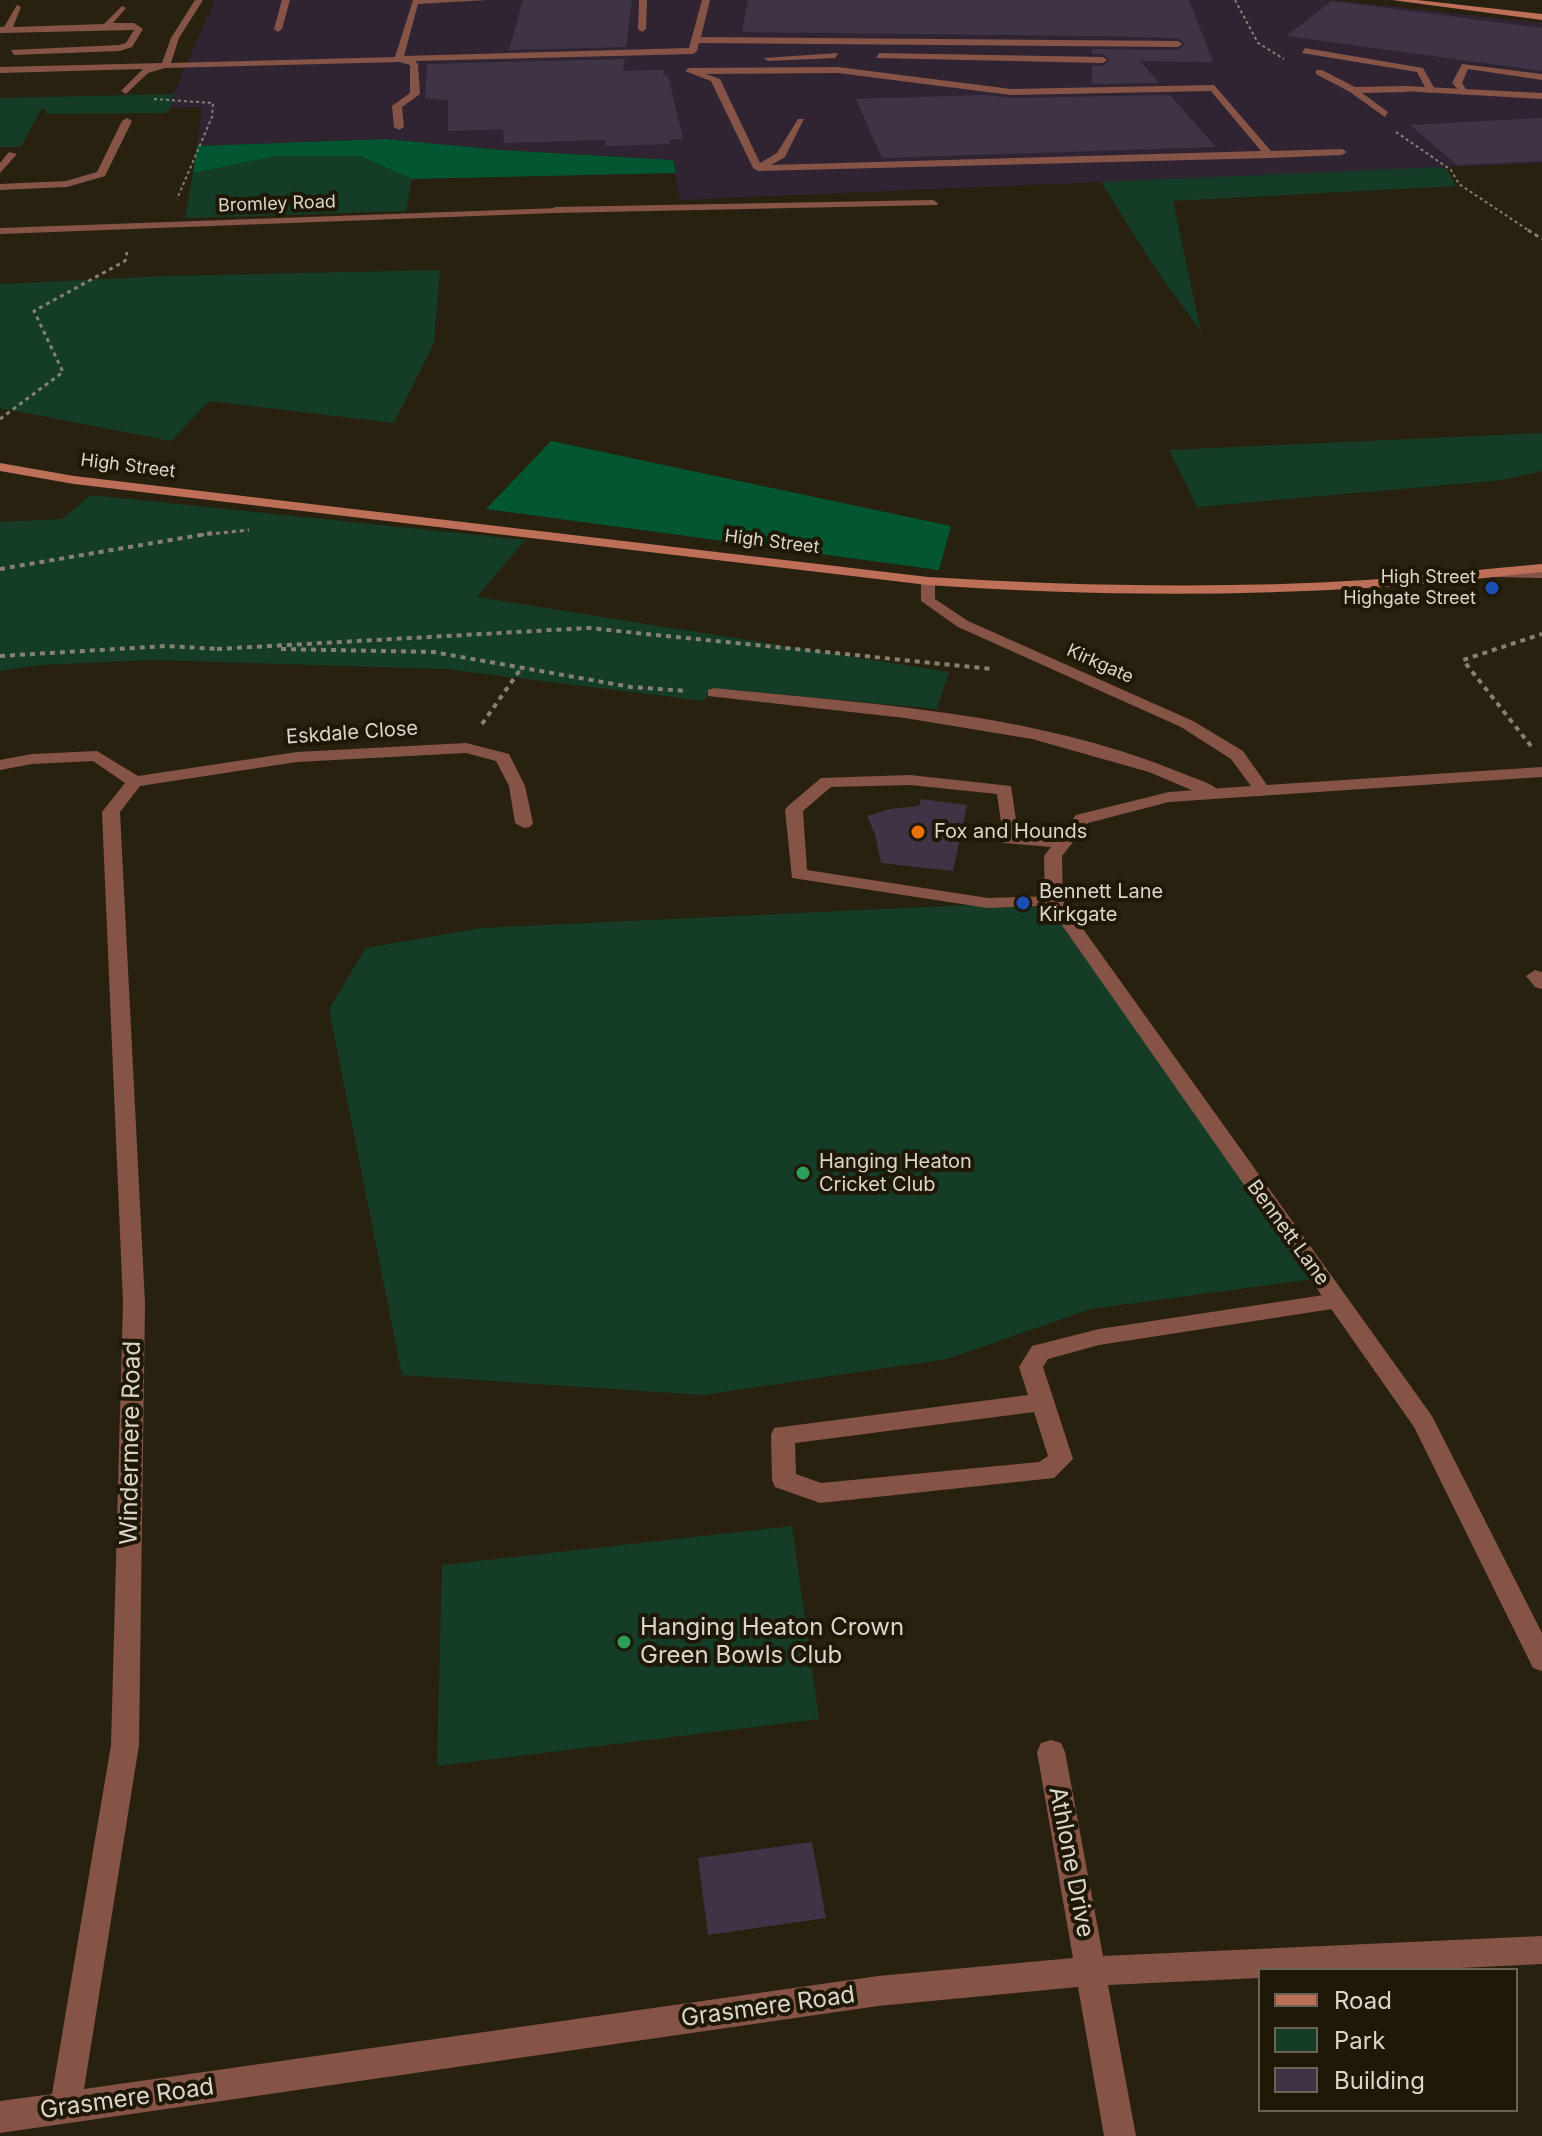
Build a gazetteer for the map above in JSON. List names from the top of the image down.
{
  "streets": {
    "street": [
      "Bromley Road",
      "High Street",
      "Kirkgate",
      "Eskdale Close",
      "Bennett Lane",
      "Windermere Road",
      "Athlone Drive",
      "Grasmere Road"
    ]
  },
  "crossings": [
    ["High Street", "Kirkgate"],
    ["Eskdale Close", "Windermere Road"],
    ["Windermere Road", "Grasmere Road"],
    ["Athlone Drive", "Grasmere Road"]
  ],
  "places": [
    "High Street Highgate Street",
    "Fox and Hounds",
    "Bennett Lane Kirkgate",
    "Hanging Heaton Cricket Club",
    "Hanging Heaton Crown Green Bowls Club"
  ],
  "legend": ["Road", "Park", "Building"]
}
